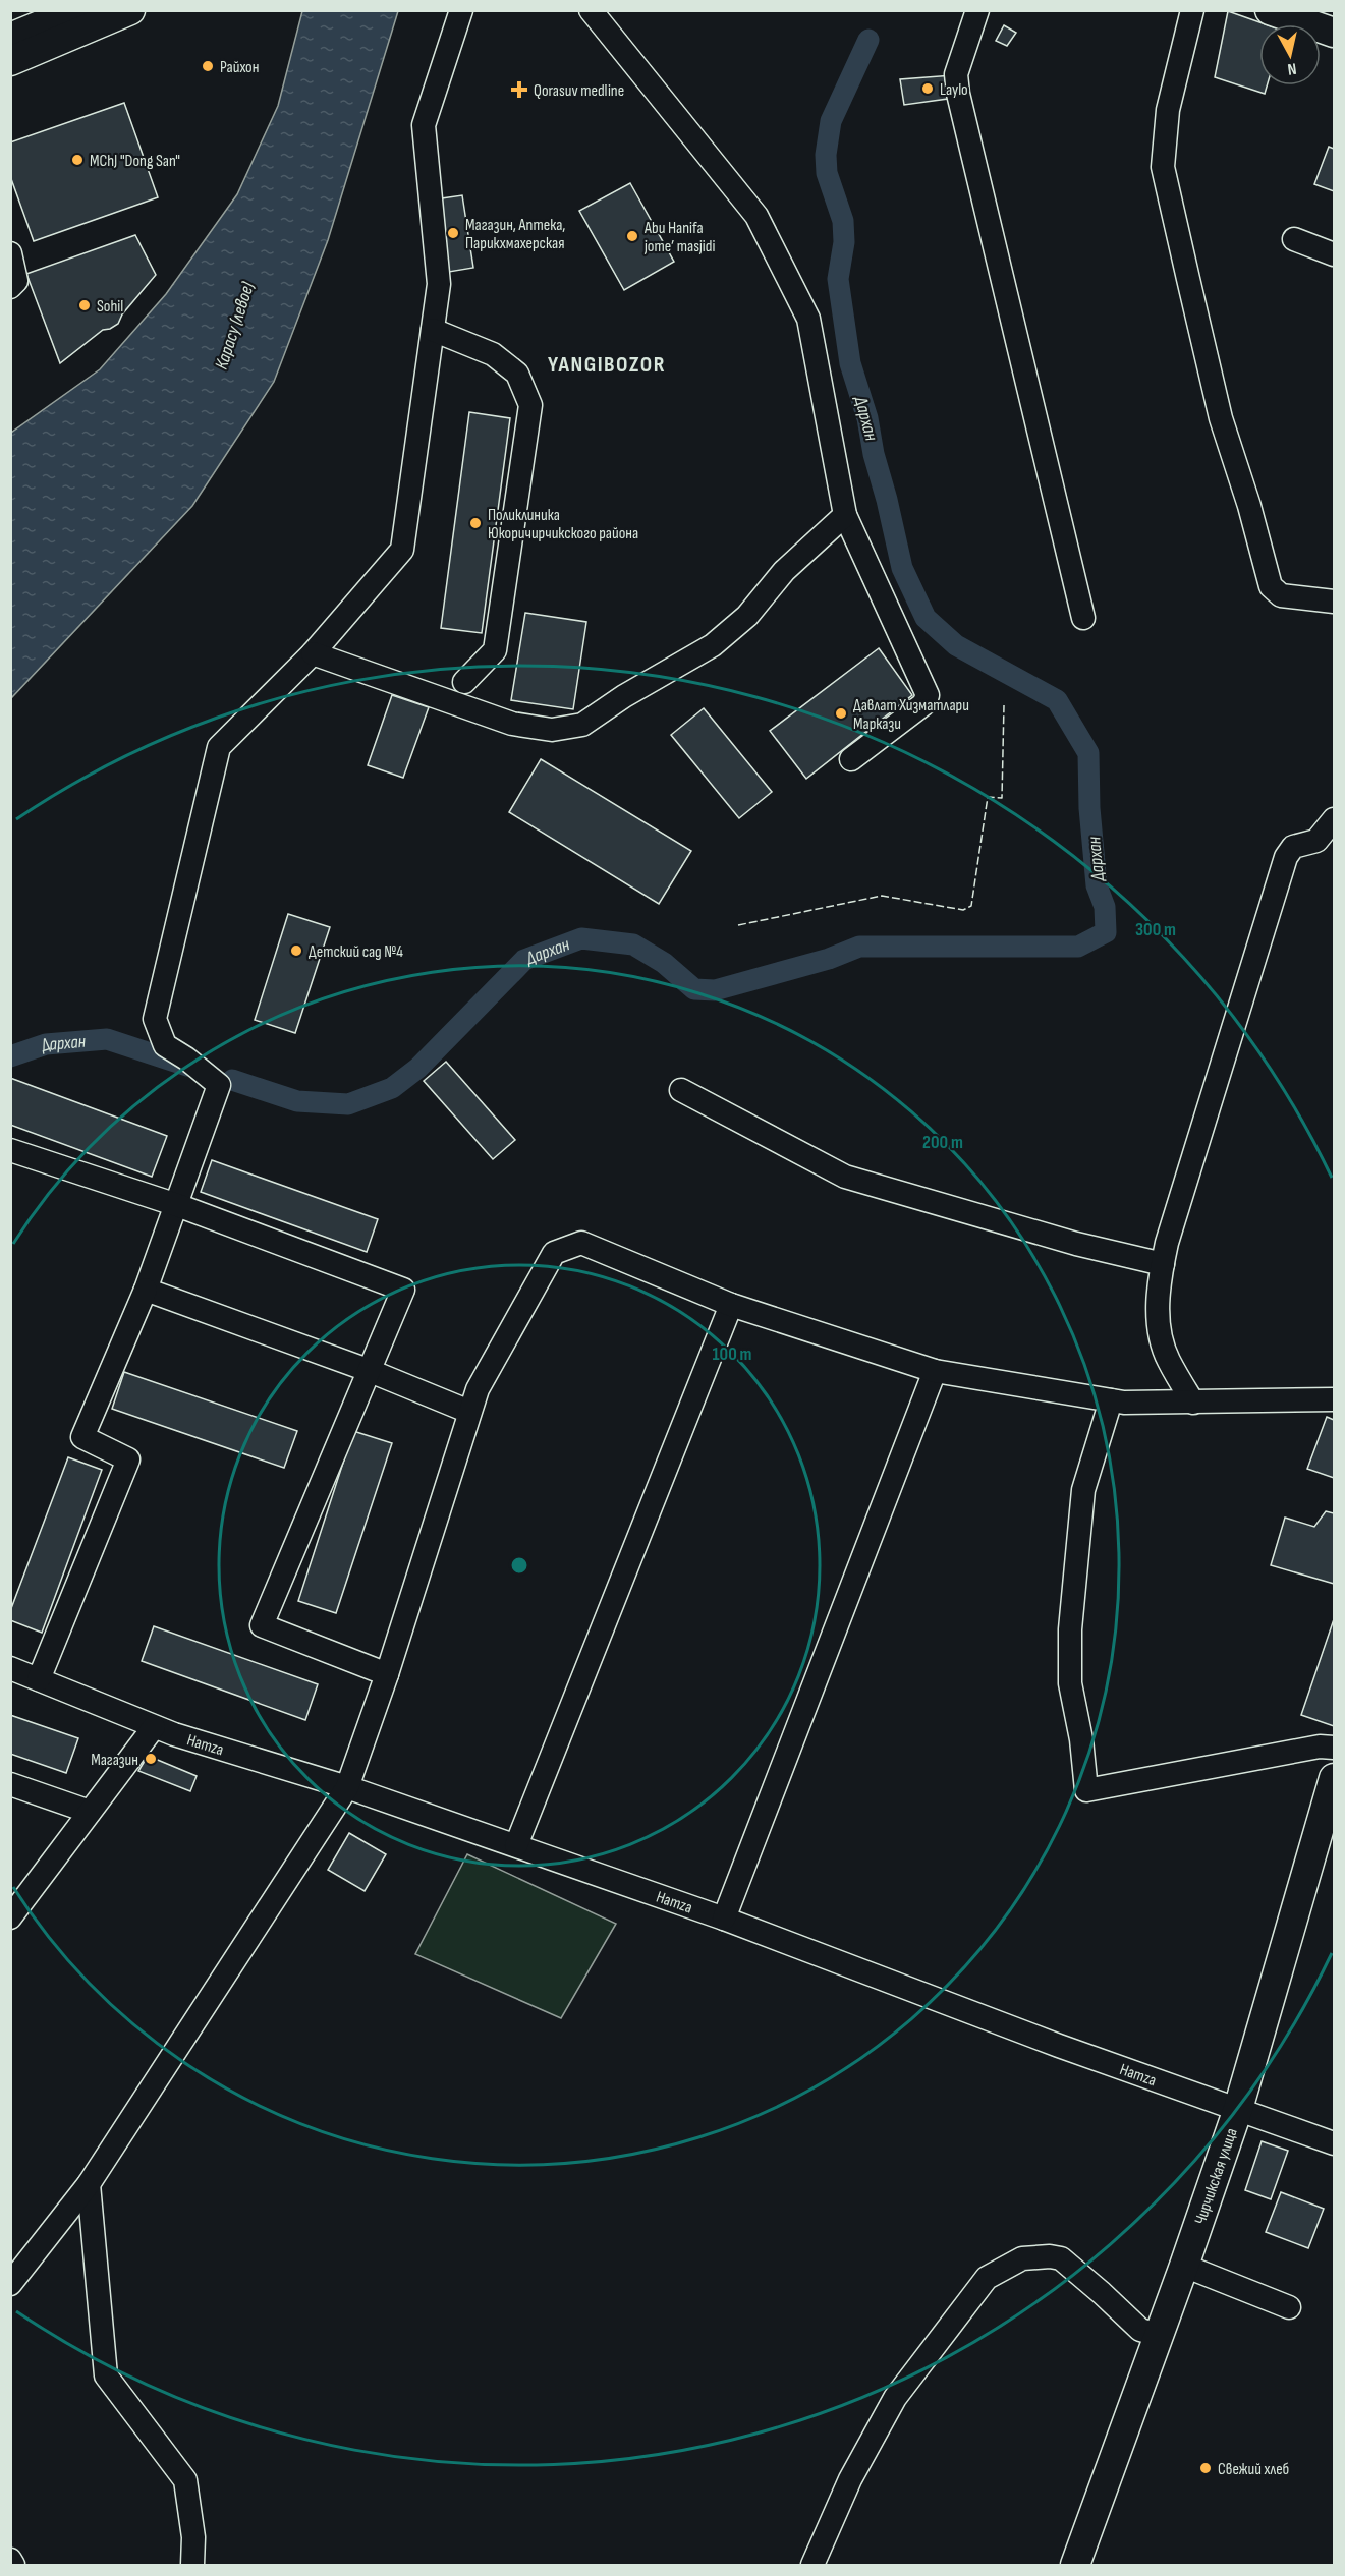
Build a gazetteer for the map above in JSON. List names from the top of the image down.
{
  "streets": {
    "main road": ["Чирчикская улица"],
    "street": ["Hamza"]
  },
  "crossings": [
    ["Hamza", "Чирчикская улица"]
  ],
  "districts": ["YANGIBOZOR"],
  "water": ["Карасу (левое)", "Дархан"],
  "places": {
    "other": [
      "Райхон",
      "Laylo",
      "MChJ \"Dong San\"",
      "Магазин, Аптека, Парикхмахерская",
      "Abu Hanifa jome’ masjidi",
      "Sohil",
      "Поликлиника Юкоричирчикского района",
      "Давлат Хизматлари Маркази",
      "Детский сад №4",
      "Магазин",
      "Свежий хлеб"
    ],
    "health": ["Qorasuv medline"]
  },
  "north": "bottom",
  "rings": ["300 m", "200 m", "100 m"]
}
